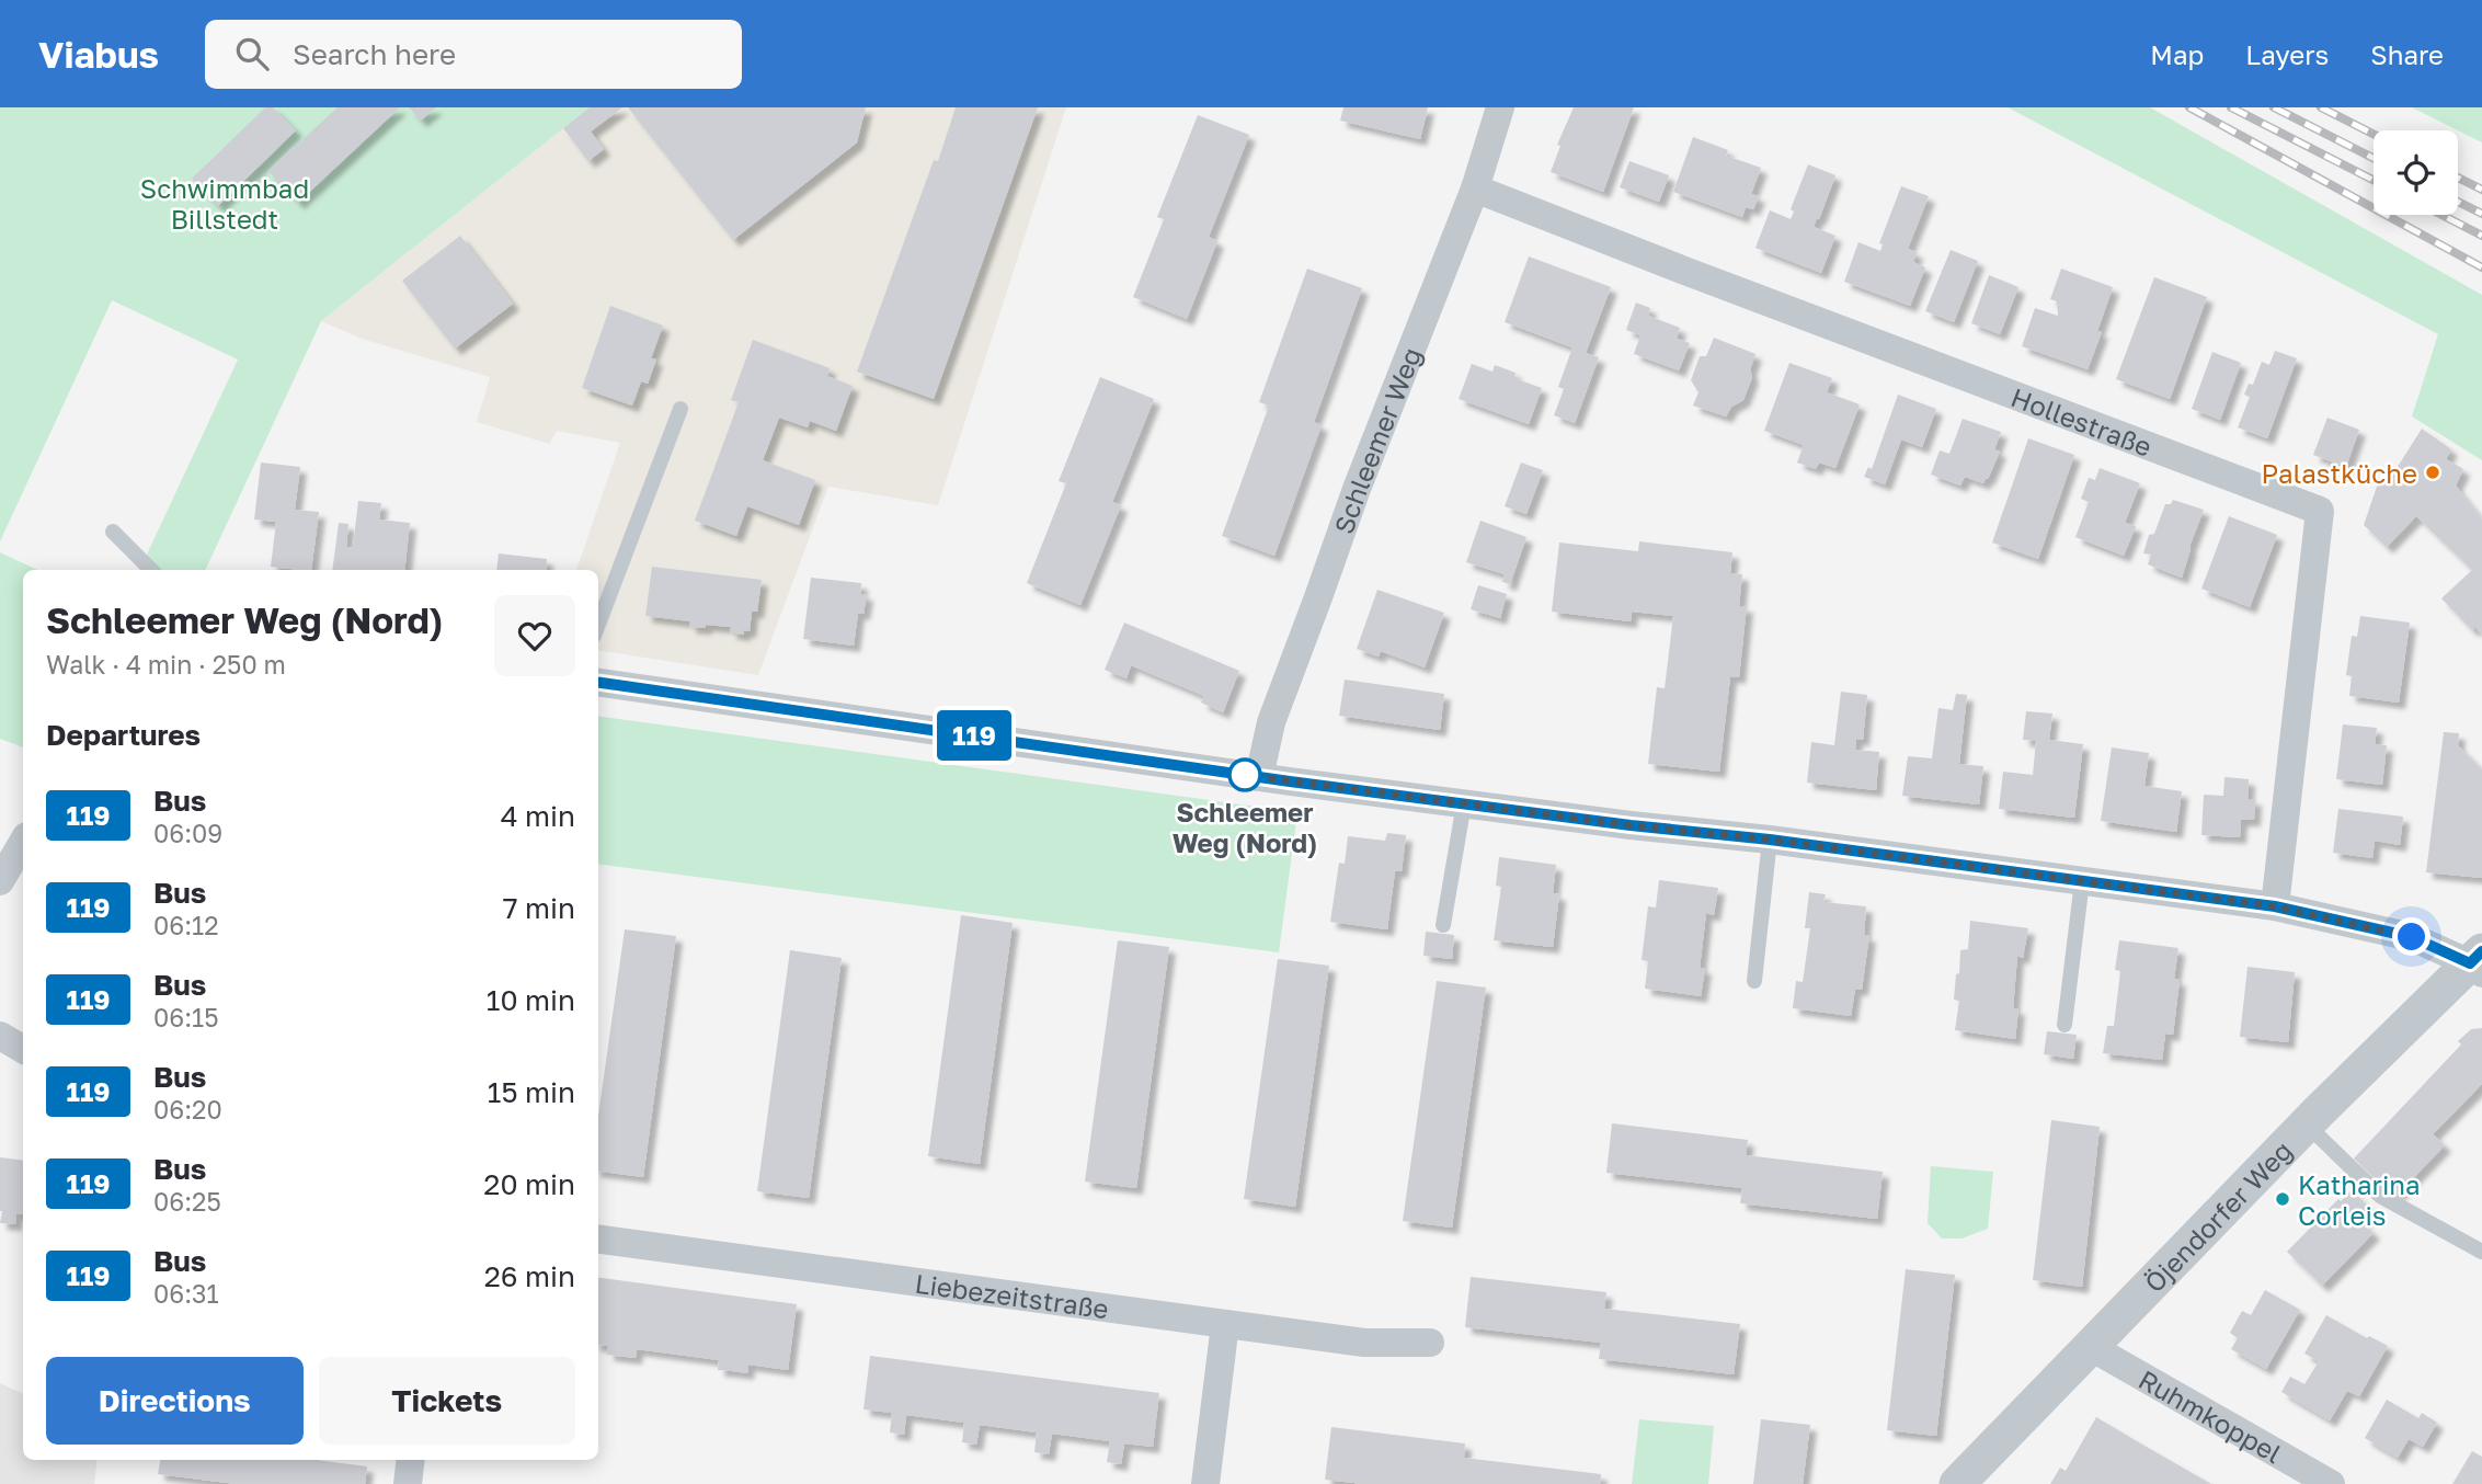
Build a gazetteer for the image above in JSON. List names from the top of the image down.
{
  "streets": {
    "street": [
      "Hollestraße",
      "Schleemer Weg",
      "Öjendorfer Weg",
      "Liebezeitstraße",
      "Ruhmkoppel"
    ]
  },
  "crossings": [
    ["Hollestraße", "Schleemer Weg"],
    ["Öjendorfer Weg", "Ruhmkoppel"]
  ],
  "parks": ["Schwimmbad Billstedt"],
  "places": ["Palastküche", "Schleemer Weg (Nord)", "Katharina Corleis"],
  "lines": ["bus line 119"],
  "page": {
    "header": "Viabus",
    "search": "Search here",
    "nav": ["Map", "Layers", "Share"],
    "on_map": "119",
    "heading": [
      ["Schleemer Weg (Nord)", "Walk · 4 min · 250 m"],
      "Departures"
    ],
    "list": [
      {
        "mark": "119",
        "name": "Bus",
        "note": "06:09",
        "value": "4 min"
      },
      {
        "mark": "119",
        "name": "Bus",
        "note": "06:12",
        "value": "7 min"
      },
      {
        "mark": "119",
        "name": "Bus",
        "note": "06:15",
        "value": "10 min"
      },
      {
        "mark": "119",
        "name": "Bus",
        "note": "06:20",
        "value": "15 min"
      },
      {
        "mark": "119",
        "name": "Bus",
        "note": "06:25",
        "value": "20 min"
      },
      {
        "mark": "119",
        "name": "Bus",
        "note": "06:31",
        "value": "26 min"
      }
    ],
    "buttons": ["Directions", "Tickets"]
  }
}
